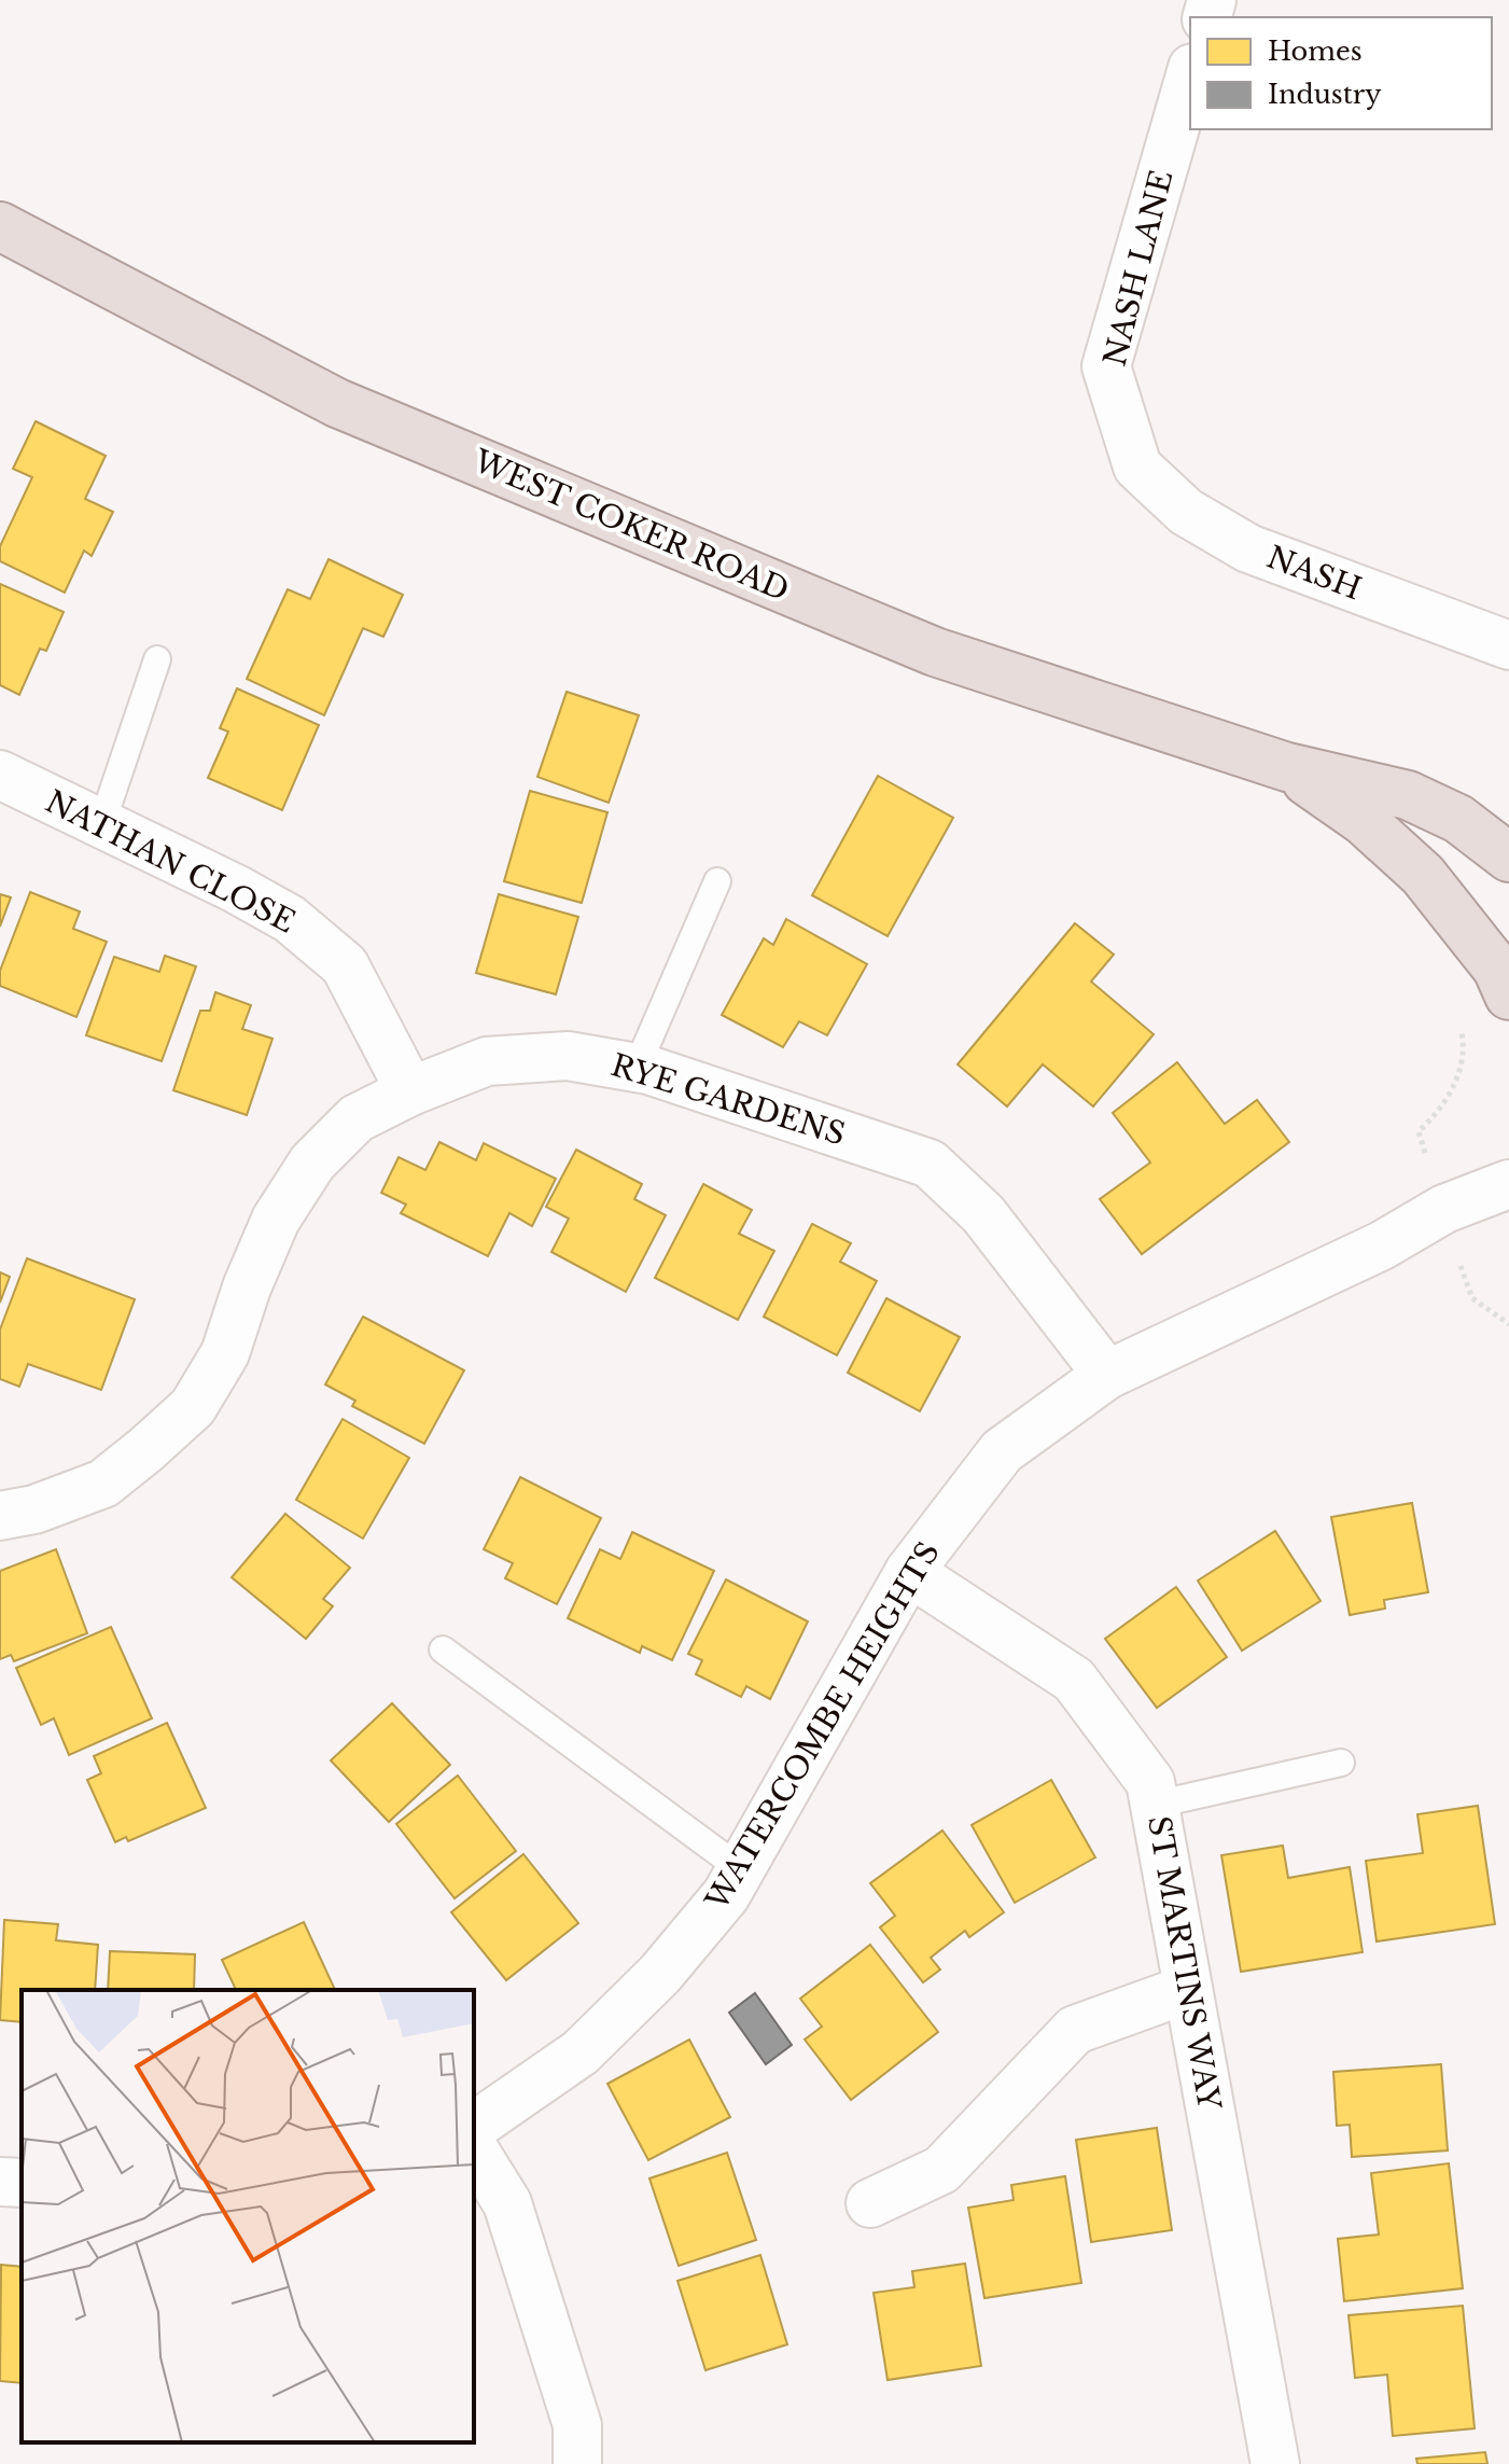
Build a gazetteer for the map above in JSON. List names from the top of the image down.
{
  "streets": {
    "highway": ["WEST COKER ROAD"],
    "street": [
      "NASH LANE",
      "NASH",
      "NATHAN CLOSE",
      "RYE GARDENS",
      "WATERCOMBE HEIGHTS",
      "ST MARTINS WAY"
    ]
  },
  "crossings": [
    ["NASH LANE", "NASH"],
    ["NATHAN CLOSE", "RYE GARDENS"],
    ["RYE GARDENS", "WATERCOMBE HEIGHTS"],
    ["WATERCOMBE HEIGHTS", "ST MARTINS WAY"]
  ],
  "legend": ["Homes", "Industry"]
}
